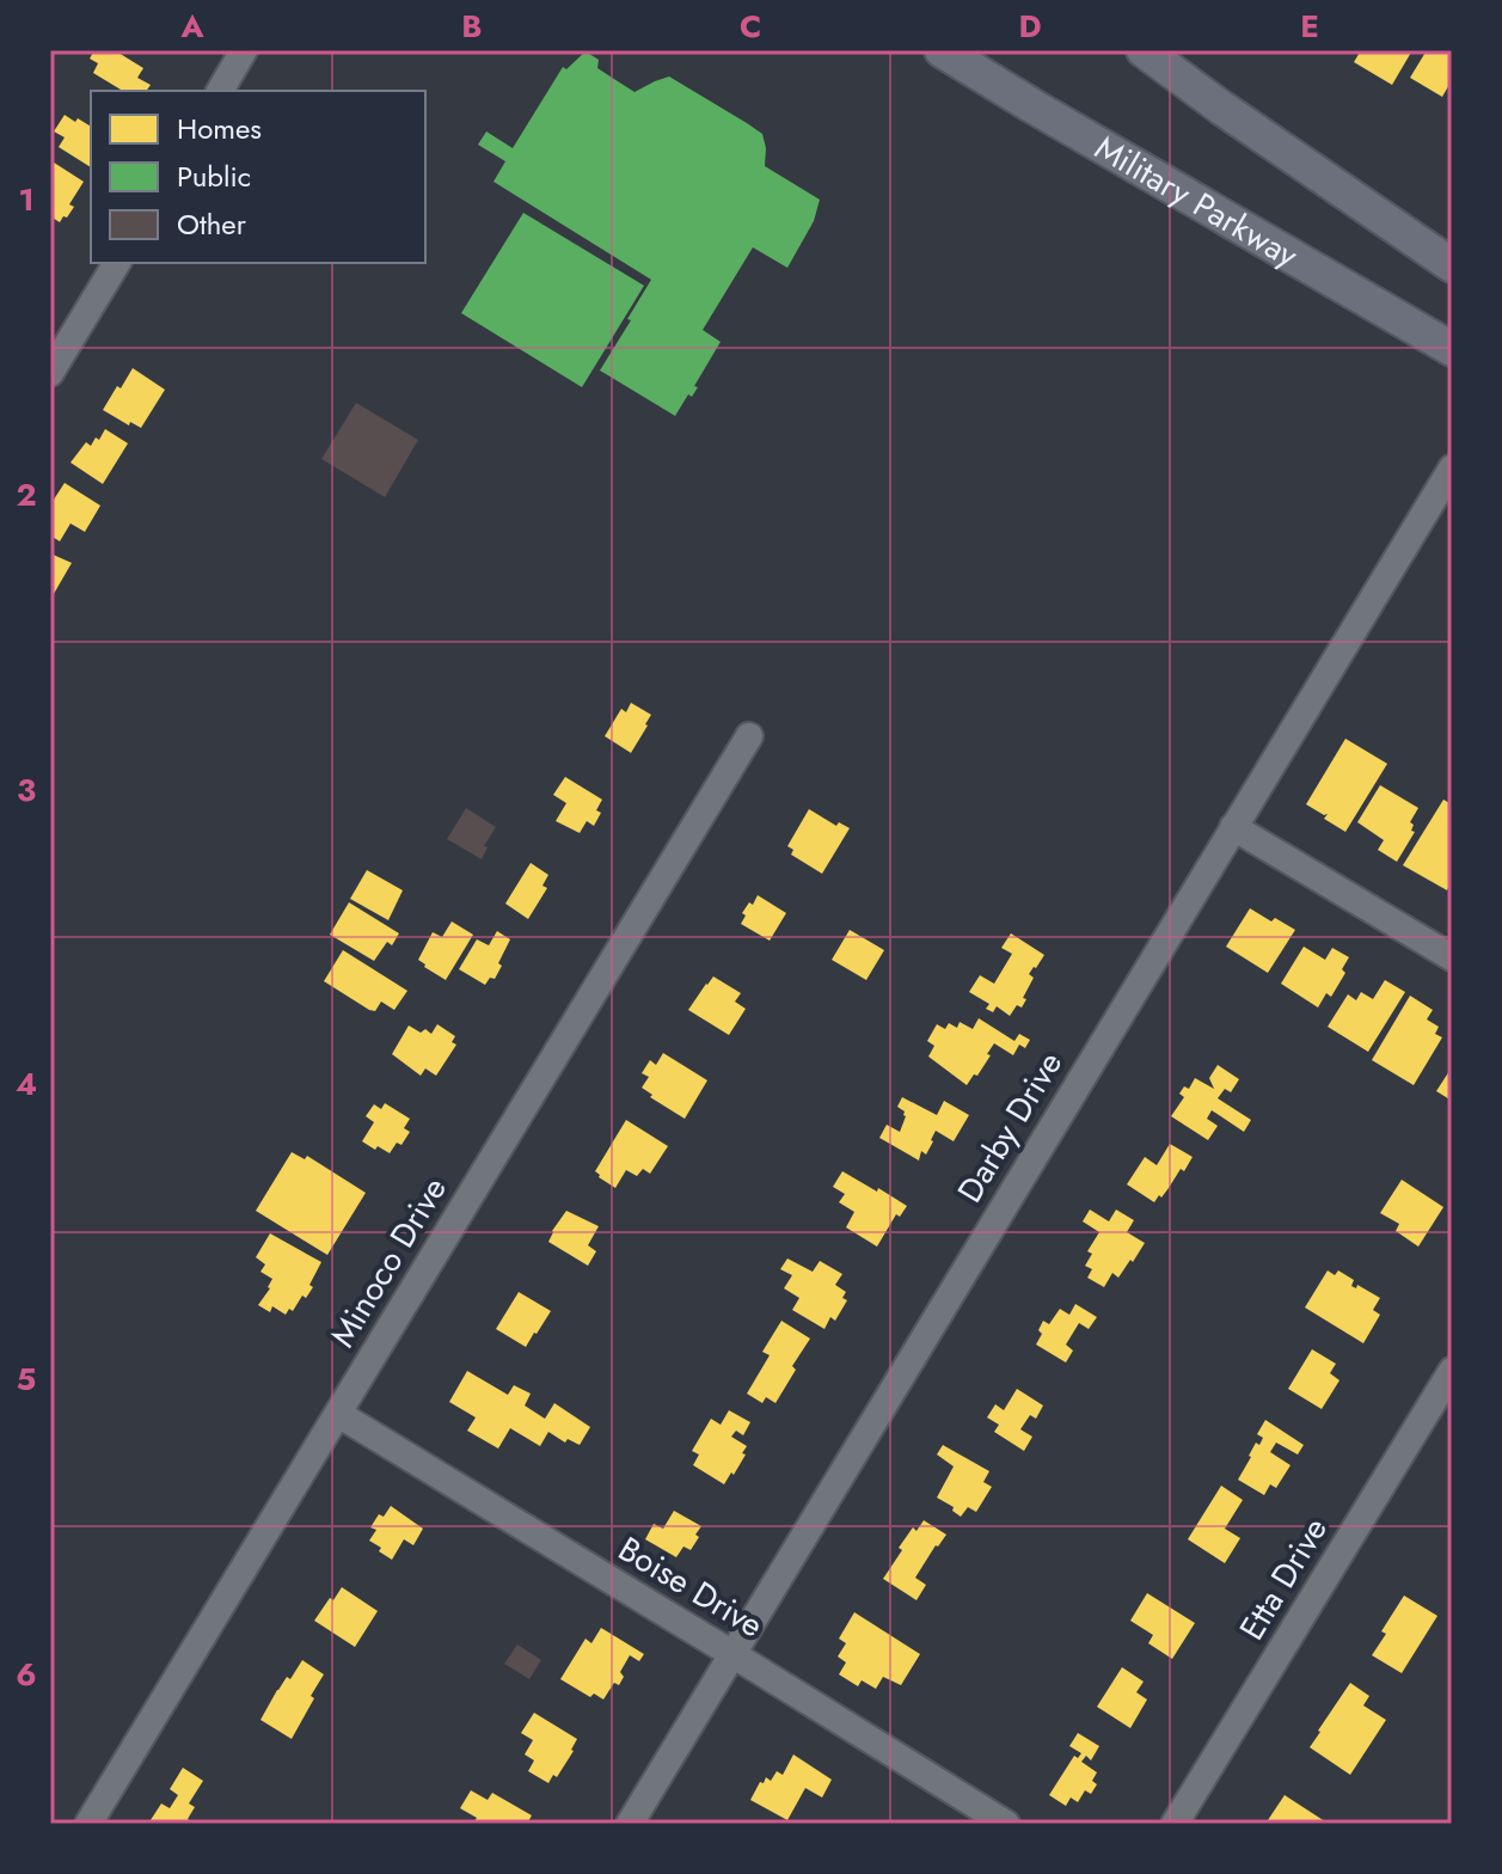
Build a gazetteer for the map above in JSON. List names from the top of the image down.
{
  "streets": {
    "main road": ["Military Parkway"],
    "street": [
      "Darby Drive",
      "Minoco Drive",
      "Etta Drive",
      "Boise Drive"
    ]
  },
  "crossings": [
    ["Darby Drive", "Boise Drive"],
    ["Minoco Drive", "Boise Drive"]
  ],
  "legend": ["Homes", "Public", "Other"],
  "grid": {
    "columns": [
      "A",
      "B",
      "C",
      "D",
      "E"
    ],
    "rows": [
      "1",
      "2",
      "3",
      "4",
      "5",
      "6"
    ]
  }
}
